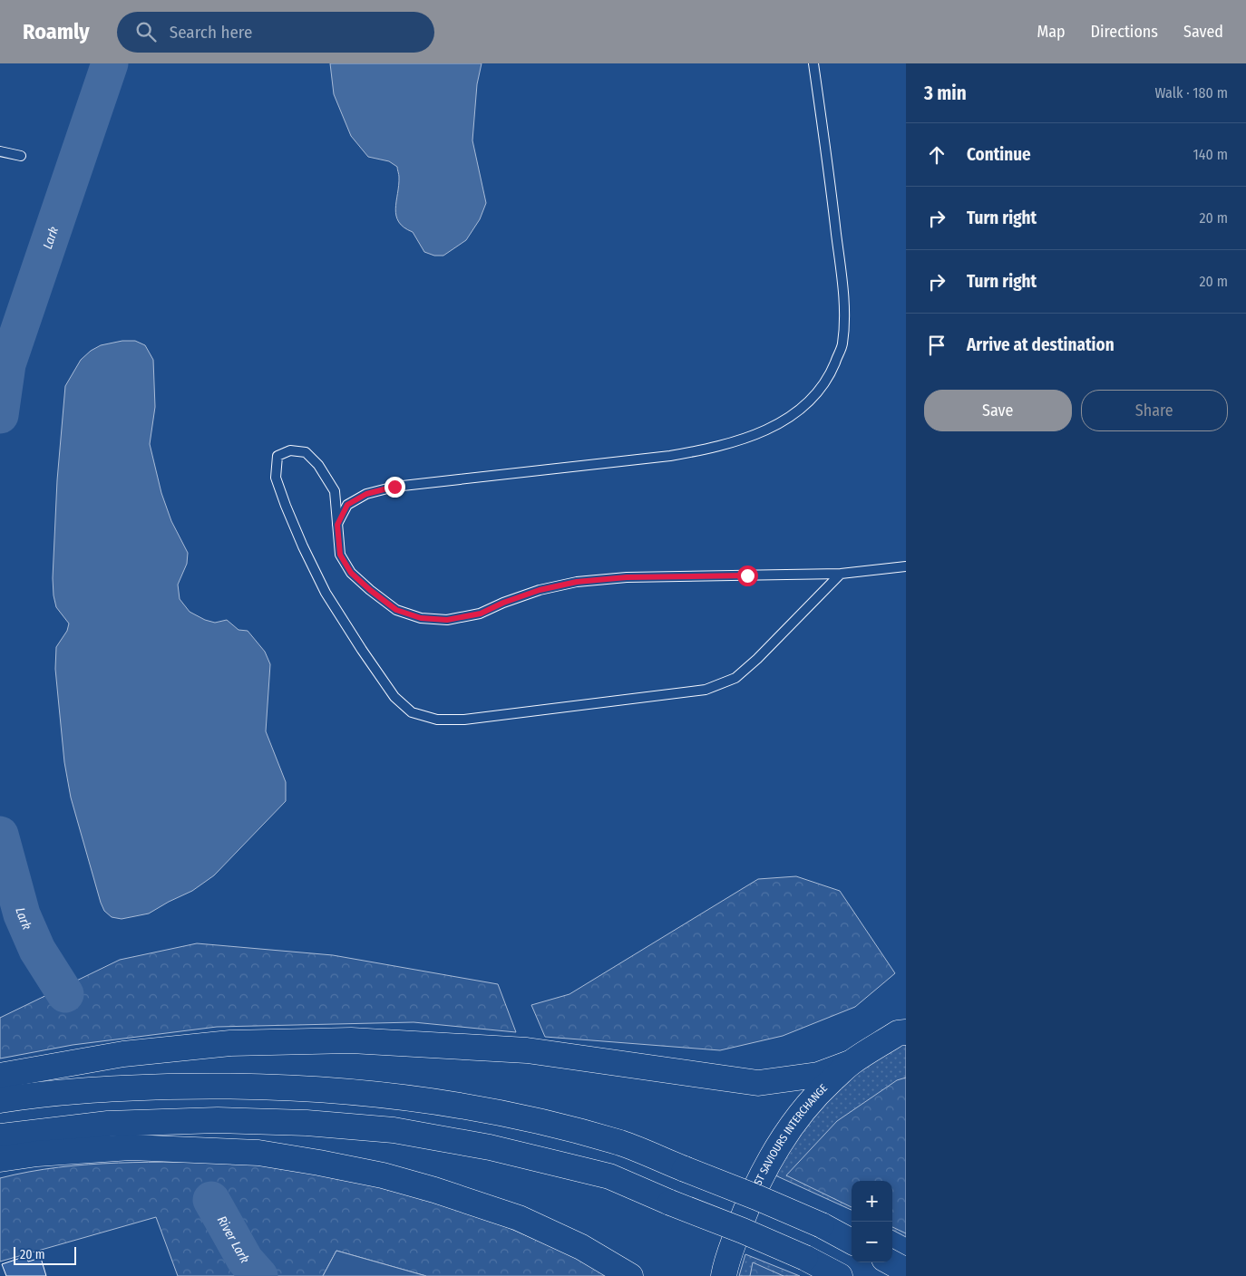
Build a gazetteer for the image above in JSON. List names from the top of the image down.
{
  "streets": {
    "highway": ["ST SAVIOURS INTERCHANGE"]
  },
  "water": ["Lark", "River Lark"],
  "scale_bar": "20 m",
  "page": {
    "header": "Roamly",
    "search": "Search here",
    "nav": ["Map", "Directions", "Saved"],
    "heading": ["3 min", "Walk · 180 m"],
    "list": [
      ["Continue", "140 m"],
      ["Turn right", "20 m"],
      ["Turn right", "20 m"],
      "Arrive at destination"
    ],
    "buttons": ["Save", "Share"],
    "map_buttons": ["+", "−"],
    "scale": "20 m"
  }
}
